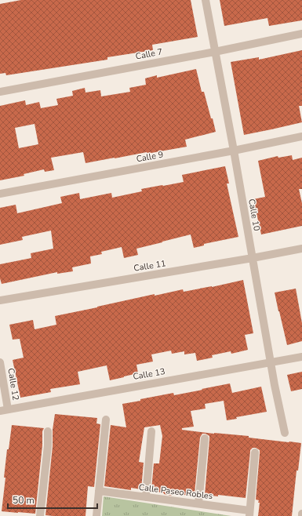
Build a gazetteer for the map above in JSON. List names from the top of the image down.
{
  "streets": {
    "street": [
      "Calle 7",
      "Calle 9",
      "Calle 10",
      "Calle 11",
      "Calle 13",
      "Calle 12",
      "Calle Paseo Robles"
    ]
  },
  "crossings": [
    ["Calle 7", "Calle 10"],
    ["Calle 9", "Calle 10"],
    ["Calle 10", "Calle 11"],
    ["Calle 10", "Calle 13"],
    ["Calle 13", "Calle 12"]
  ],
  "scale_bar": "50 m"
}
